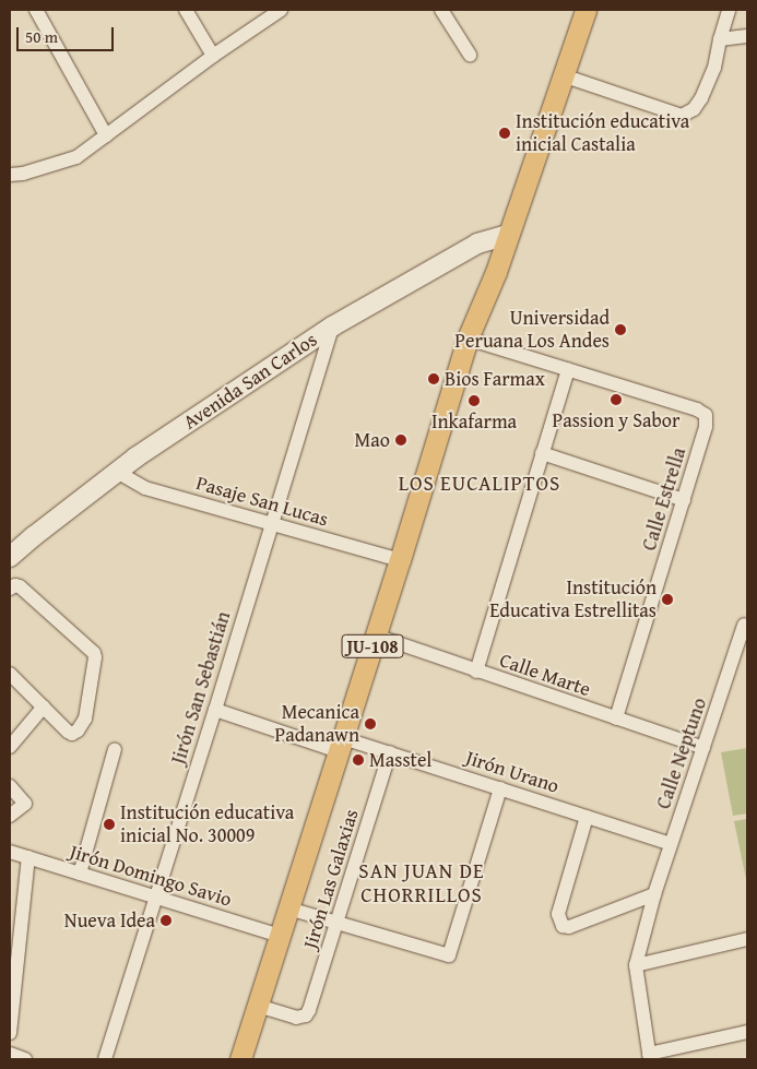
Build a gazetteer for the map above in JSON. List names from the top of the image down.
{
  "streets": {
    "main road": ["Avenida San Carlos", "JU-108"],
    "street": [
      "Calle Estrella",
      "Pasaje San Lucas",
      "Calle Marte",
      "Jirón San Sebastián",
      "Calle Neptuno",
      "Jirón Urano",
      "Jirón Domingo Savio",
      "Jirón Las Galaxias"
    ]
  },
  "crossings": [
    ["Avenida San Carlos", "Pasaje San Lucas"],
    ["Avenida San Carlos", "JU-108"],
    ["Avenida San Carlos", "Jirón San Sebastián"],
    ["Calle Estrella", "Calle Marte"],
    ["Pasaje San Lucas", "JU-108"],
    ["Pasaje San Lucas", "Jirón San Sebastián"],
    ["JU-108", "Calle Marte"],
    ["JU-108", "Jirón Urano"],
    ["JU-108", "Jirón Domingo Savio"],
    ["JU-108", "Jirón Las Galaxias"],
    ["Calle Marte", "Calle Neptuno"],
    ["Jirón San Sebastián", "Jirón Urano"],
    ["Jirón San Sebastián", "Jirón Domingo Savio"],
    ["Calle Neptuno", "Jirón Urano"],
    ["Jirón Urano", "Jirón Las Galaxias"]
  ],
  "districts": ["LOS EUCALIPTOS", "SAN JUAN DE CHORRILLOS"],
  "places": [
    "Institución educativa inicial Castalia",
    "Universidad Peruana Los Andes",
    "Bios Farmax",
    "Passion y Sabor",
    "Inkafarma",
    "Mao",
    "Institución Educativa Estrellitas",
    "Mecanica Padanawn",
    "Masstel",
    "Institución educativa inicial No. 30009",
    "Nueva Idea"
  ],
  "scale_bar": "50 m"
}
